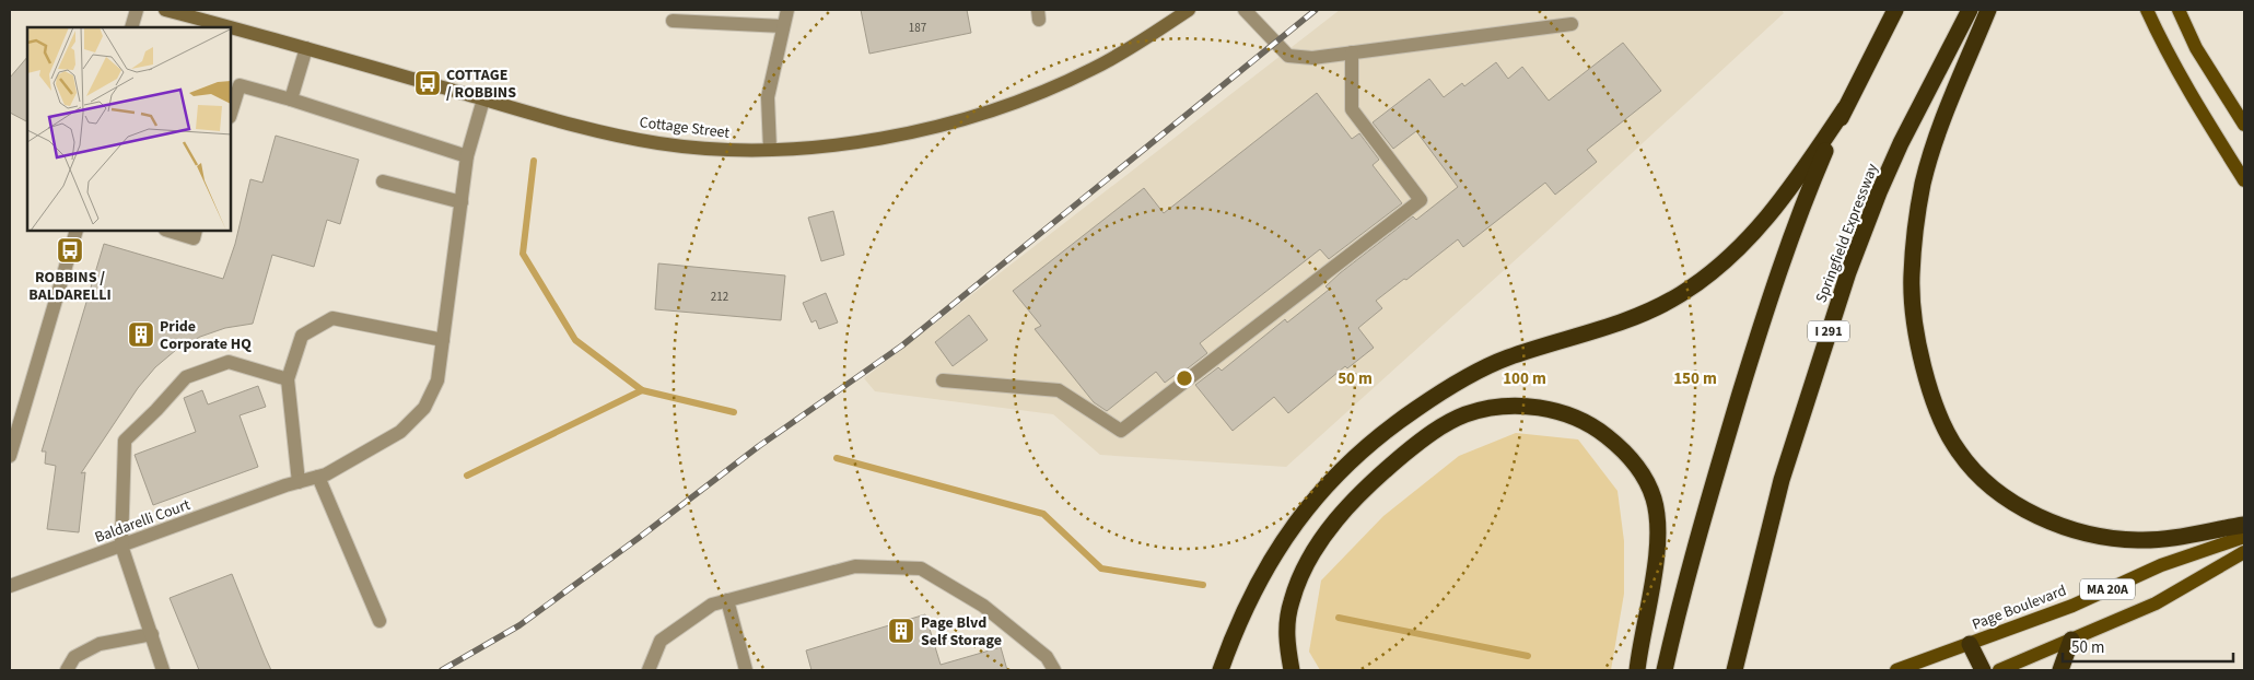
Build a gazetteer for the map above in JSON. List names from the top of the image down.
{
  "streets": {
    "highway": ["Springfield Expressway", "I 291"],
    "main road": ["Cottage Street", "MA 20A", "Page Boulevard"],
    "street": ["Baldarelli Court"]
  },
  "crossings": [
    ["Cottage Street", "Baldarelli Court"]
  ],
  "places": {
    "bus stop": ["COTTAGE / ROBBINS", "ROBBINS / BALDARELLI"],
    "building": ["Pride Corporate HQ", "Page Blvd Self Storage"]
  },
  "house_numbers": ["187", "212"],
  "scale_bar": "50 m",
  "rings": ["50 m", "100 m", "150 m"]
}
